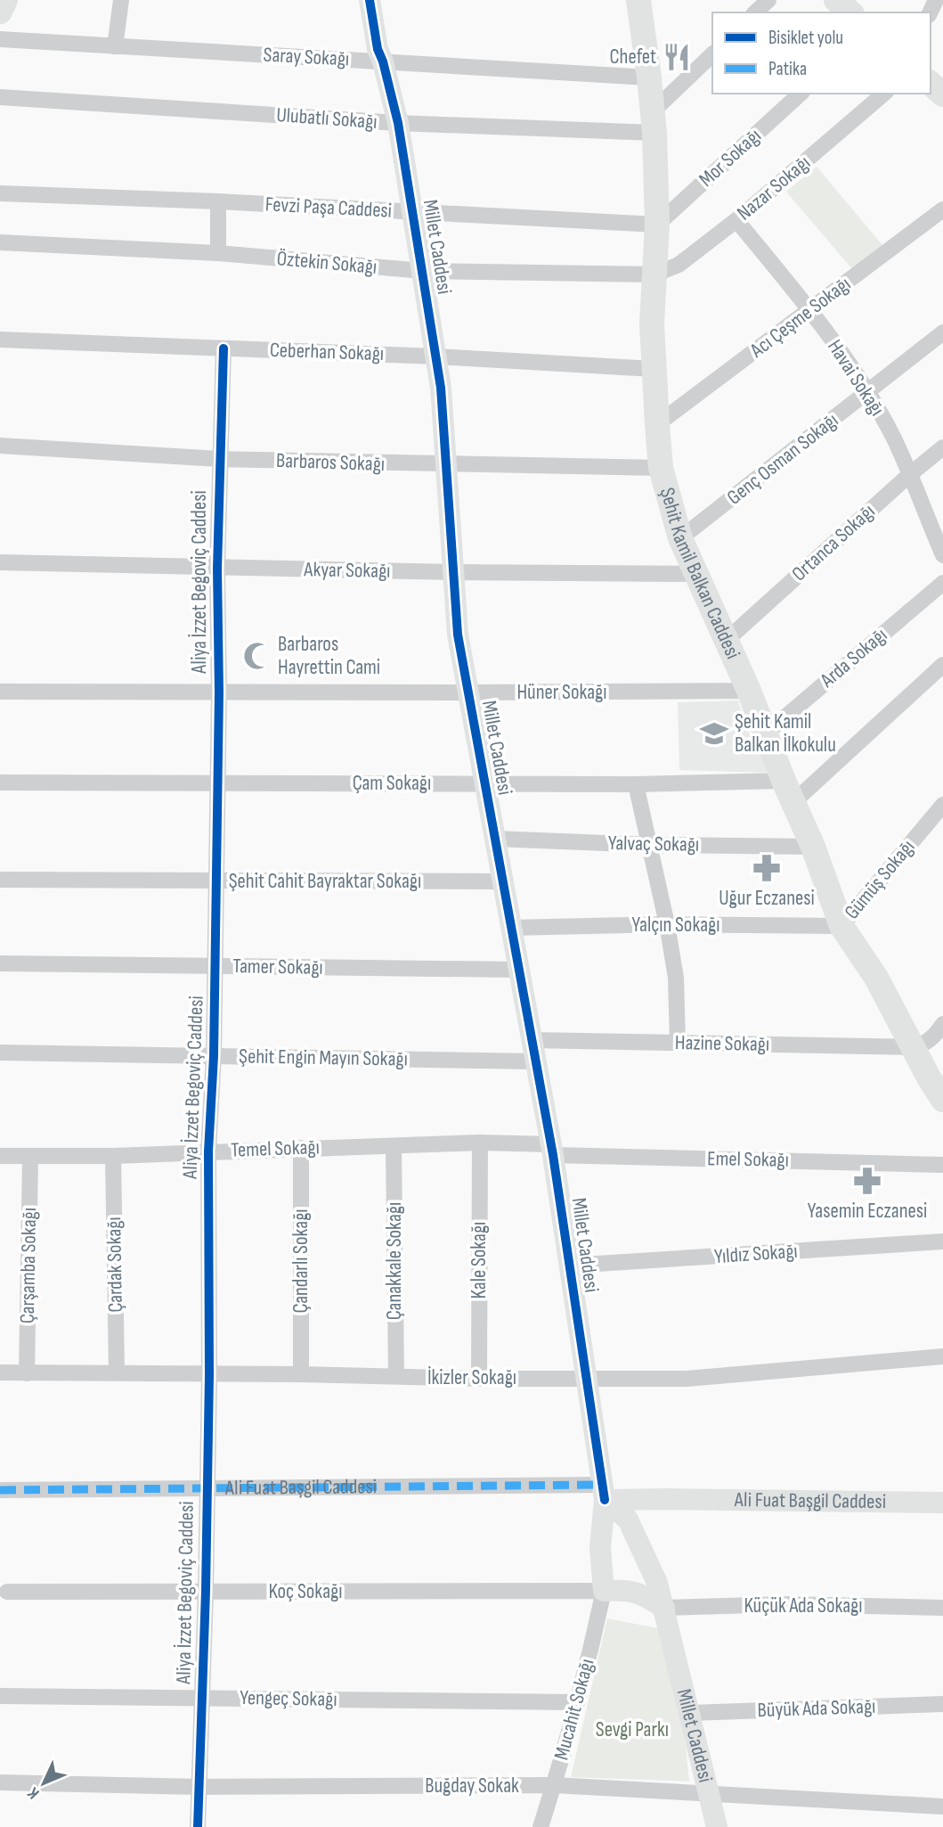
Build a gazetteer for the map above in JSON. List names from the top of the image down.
{
  "streets": {
    "main road": ["Şehit Kamil Balkan Caddesi"],
    "street": [
      "Saray Sokağı",
      "Ulubatlı Sokağı",
      "Mor Sokağı",
      "Nazar Sokağı",
      "Fevzi Paşa Caddesi",
      "Millet Caddesi",
      "Öztekin Sokağı",
      "Acı Çeşme Sokağı",
      "Ceberhan Sokağı",
      "Havai Sokağı",
      "Genç Osman Sokağı",
      "Barbaros Sokağı",
      "Ortanca Sokağı",
      "Akyar Sokağı",
      "Aliya İzzet Begoviç Caddesi",
      "Arda Sokağı",
      "Hüner Sokağı",
      "Çam Sokağı",
      "Yalvaç Sokağı",
      "Gümüş Sokağı",
      "Şehit Cahit Bayraktar Sokağı",
      "Yalçın Sokağı",
      "Tamer Sokağı",
      "Hazine Sokağı",
      "Şehit Engin Mayın Sokağı",
      "Temel Sokağı",
      "Emel Sokağı",
      "Yıldız Sokağı",
      "Kale Sokağı",
      "Çandarlı Sokağı",
      "Çanakkale Sokağı",
      "Çardak Sokağı",
      "Çarşamba Sokağı",
      "İkizler Sokağı",
      "Ali Fuat Başgil Caddesi",
      "Koç Sokağı",
      "Küçük Ada Sokağı",
      "Yengeç Sokağı",
      "Büyük Ada Sokağı",
      "Mucahit Sokağı",
      "Buğday Sokak"
    ]
  },
  "crossings": [
    ["Saray Sokağı", "Millet Caddesi"],
    ["Saray Sokağı", "Şehit Kamil Balkan Caddesi"],
    ["Ulubatlı Sokağı", "Millet Caddesi"],
    ["Ulubatlı Sokağı", "Şehit Kamil Balkan Caddesi"],
    ["Mor Sokağı", "Fevzi Paşa Caddesi"],
    ["Mor Sokağı", "Şehit Kamil Balkan Caddesi"],
    ["Nazar Sokağı", "Öztekin Sokağı"],
    ["Nazar Sokağı", "Havai Sokağı"],
    ["Nazar Sokağı", "Şehit Kamil Balkan Caddesi"],
    ["Fevzi Paşa Caddesi", "Millet Caddesi"],
    ["Fevzi Paşa Caddesi", "Şehit Kamil Balkan Caddesi"],
    ["Millet Caddesi", "Öztekin Sokağı"],
    ["Millet Caddesi", "Ceberhan Sokağı"],
    ["Millet Caddesi", "Barbaros Sokağı"],
    ["Millet Caddesi", "Akyar Sokağı"],
    ["Millet Caddesi", "Hüner Sokağı"],
    ["Millet Caddesi", "Çam Sokağı"],
    ["Millet Caddesi", "Yalvaç Sokağı"],
    ["Millet Caddesi", "Şehit Cahit Bayraktar Sokağı"],
    ["Millet Caddesi", "Yalçın Sokağı"],
    ["Millet Caddesi", "Tamer Sokağı"],
    ["Millet Caddesi", "Hazine Sokağı"],
    ["Millet Caddesi", "Şehit Engin Mayın Sokağı"],
    ["Millet Caddesi", "Temel Sokağı"],
    ["Millet Caddesi", "Emel Sokağı"],
    ["Millet Caddesi", "Yıldız Sokağı"],
    ["Millet Caddesi", "İkizler Sokağı"],
    ["Millet Caddesi", "Ali Fuat Başgil Caddesi"],
    ["Millet Caddesi", "Koç Sokağı"],
    ["Millet Caddesi", "Küçük Ada Sokağı"],
    ["Millet Caddesi", "Büyük Ada Sokağı"],
    ["Millet Caddesi", "Mucahit Sokağı"],
    ["Millet Caddesi", "Buğday Sokak"],
    ["Öztekin Sokağı", "Şehit Kamil Balkan Caddesi"],
    ["Acı Çeşme Sokağı", "Havai Sokağı"],
    ["Acı Çeşme Sokağı", "Şehit Kamil Balkan Caddesi"],
    ["Ceberhan Sokağı", "Şehit Kamil Balkan Caddesi"],
    ["Ceberhan Sokağı", "Aliya İzzet Begoviç Caddesi"],
    ["Havai Sokağı", "Genç Osman Sokağı"],
    ["Havai Sokağı", "Ortanca Sokağı"],
    ["Genç Osman Sokağı", "Şehit Kamil Balkan Caddesi"],
    ["Barbaros Sokağı", "Şehit Kamil Balkan Caddesi"],
    ["Barbaros Sokağı", "Aliya İzzet Begoviç Caddesi"],
    ["Ortanca Sokağı", "Şehit Kamil Balkan Caddesi"],
    ["Akyar Sokağı", "Şehit Kamil Balkan Caddesi"],
    ["Akyar Sokağı", "Aliya İzzet Begoviç Caddesi"],
    ["Şehit Kamil Balkan Caddesi", "Arda Sokağı"],
    ["Şehit Kamil Balkan Caddesi", "Hüner Sokağı"],
    ["Şehit Kamil Balkan Caddesi", "Çam Sokağı"],
    ["Şehit Kamil Balkan Caddesi", "Yalvaç Sokağı"],
    ["Şehit Kamil Balkan Caddesi", "Gümüş Sokağı"],
    ["Şehit Kamil Balkan Caddesi", "Yalçın Sokağı"],
    ["Şehit Kamil Balkan Caddesi", "Hazine Sokağı"],
    ["Aliya İzzet Begoviç Caddesi", "Hüner Sokağı"],
    ["Aliya İzzet Begoviç Caddesi", "Çam Sokağı"],
    ["Aliya İzzet Begoviç Caddesi", "Şehit Cahit Bayraktar Sokağı"],
    ["Aliya İzzet Begoviç Caddesi", "Tamer Sokağı"],
    ["Aliya İzzet Begoviç Caddesi", "Şehit Engin Mayın Sokağı"],
    ["Aliya İzzet Begoviç Caddesi", "Temel Sokağı"],
    ["Aliya İzzet Begoviç Caddesi", "İkizler Sokağı"],
    ["Aliya İzzet Begoviç Caddesi", "Ali Fuat Başgil Caddesi"],
    ["Aliya İzzet Begoviç Caddesi", "Koç Sokağı"],
    ["Aliya İzzet Begoviç Caddesi", "Yengeç Sokağı"],
    ["Aliya İzzet Begoviç Caddesi", "Buğday Sokak"],
    ["Gümüş Sokağı", "Yalçın Sokağı"],
    ["Hazine Sokağı", "Şehit Engin Mayın Sokağı"],
    ["Temel Sokağı", "Emel Sokağı"],
    ["Temel Sokağı", "Kale Sokağı"],
    ["Temel Sokağı", "Çandarlı Sokağı"],
    ["Temel Sokağı", "Çanakkale Sokağı"],
    ["Temel Sokağı", "Çardak Sokağı"],
    ["Temel Sokağı", "Çarşamba Sokağı"],
    ["Kale Sokağı", "İkizler Sokağı"],
    ["Çandarlı Sokağı", "İkizler Sokağı"],
    ["Çanakkale Sokağı", "İkizler Sokağı"],
    ["Çardak Sokağı", "İkizler Sokağı"],
    ["Çarşamba Sokağı", "İkizler Sokağı"],
    ["Koç Sokağı", "Mucahit Sokağı"],
    ["Yengeç Sokağı", "Mucahit Sokağı"],
    ["Mucahit Sokağı", "Buğday Sokak"]
  ],
  "parks": ["Sevgi Parkı"],
  "places": {
    "restaurant": ["Chefet"],
    "mosque": ["Barbaros Hayrettin Cami"],
    "school or university": ["Şehit Kamil Balkan İlkokulu"],
    "pharmacy": ["Uğur Eczanesi", "Yasemin Eczanesi"]
  },
  "legend": ["Bisiklet yolu", "Patika"],
  "north": "bottom left"
}
